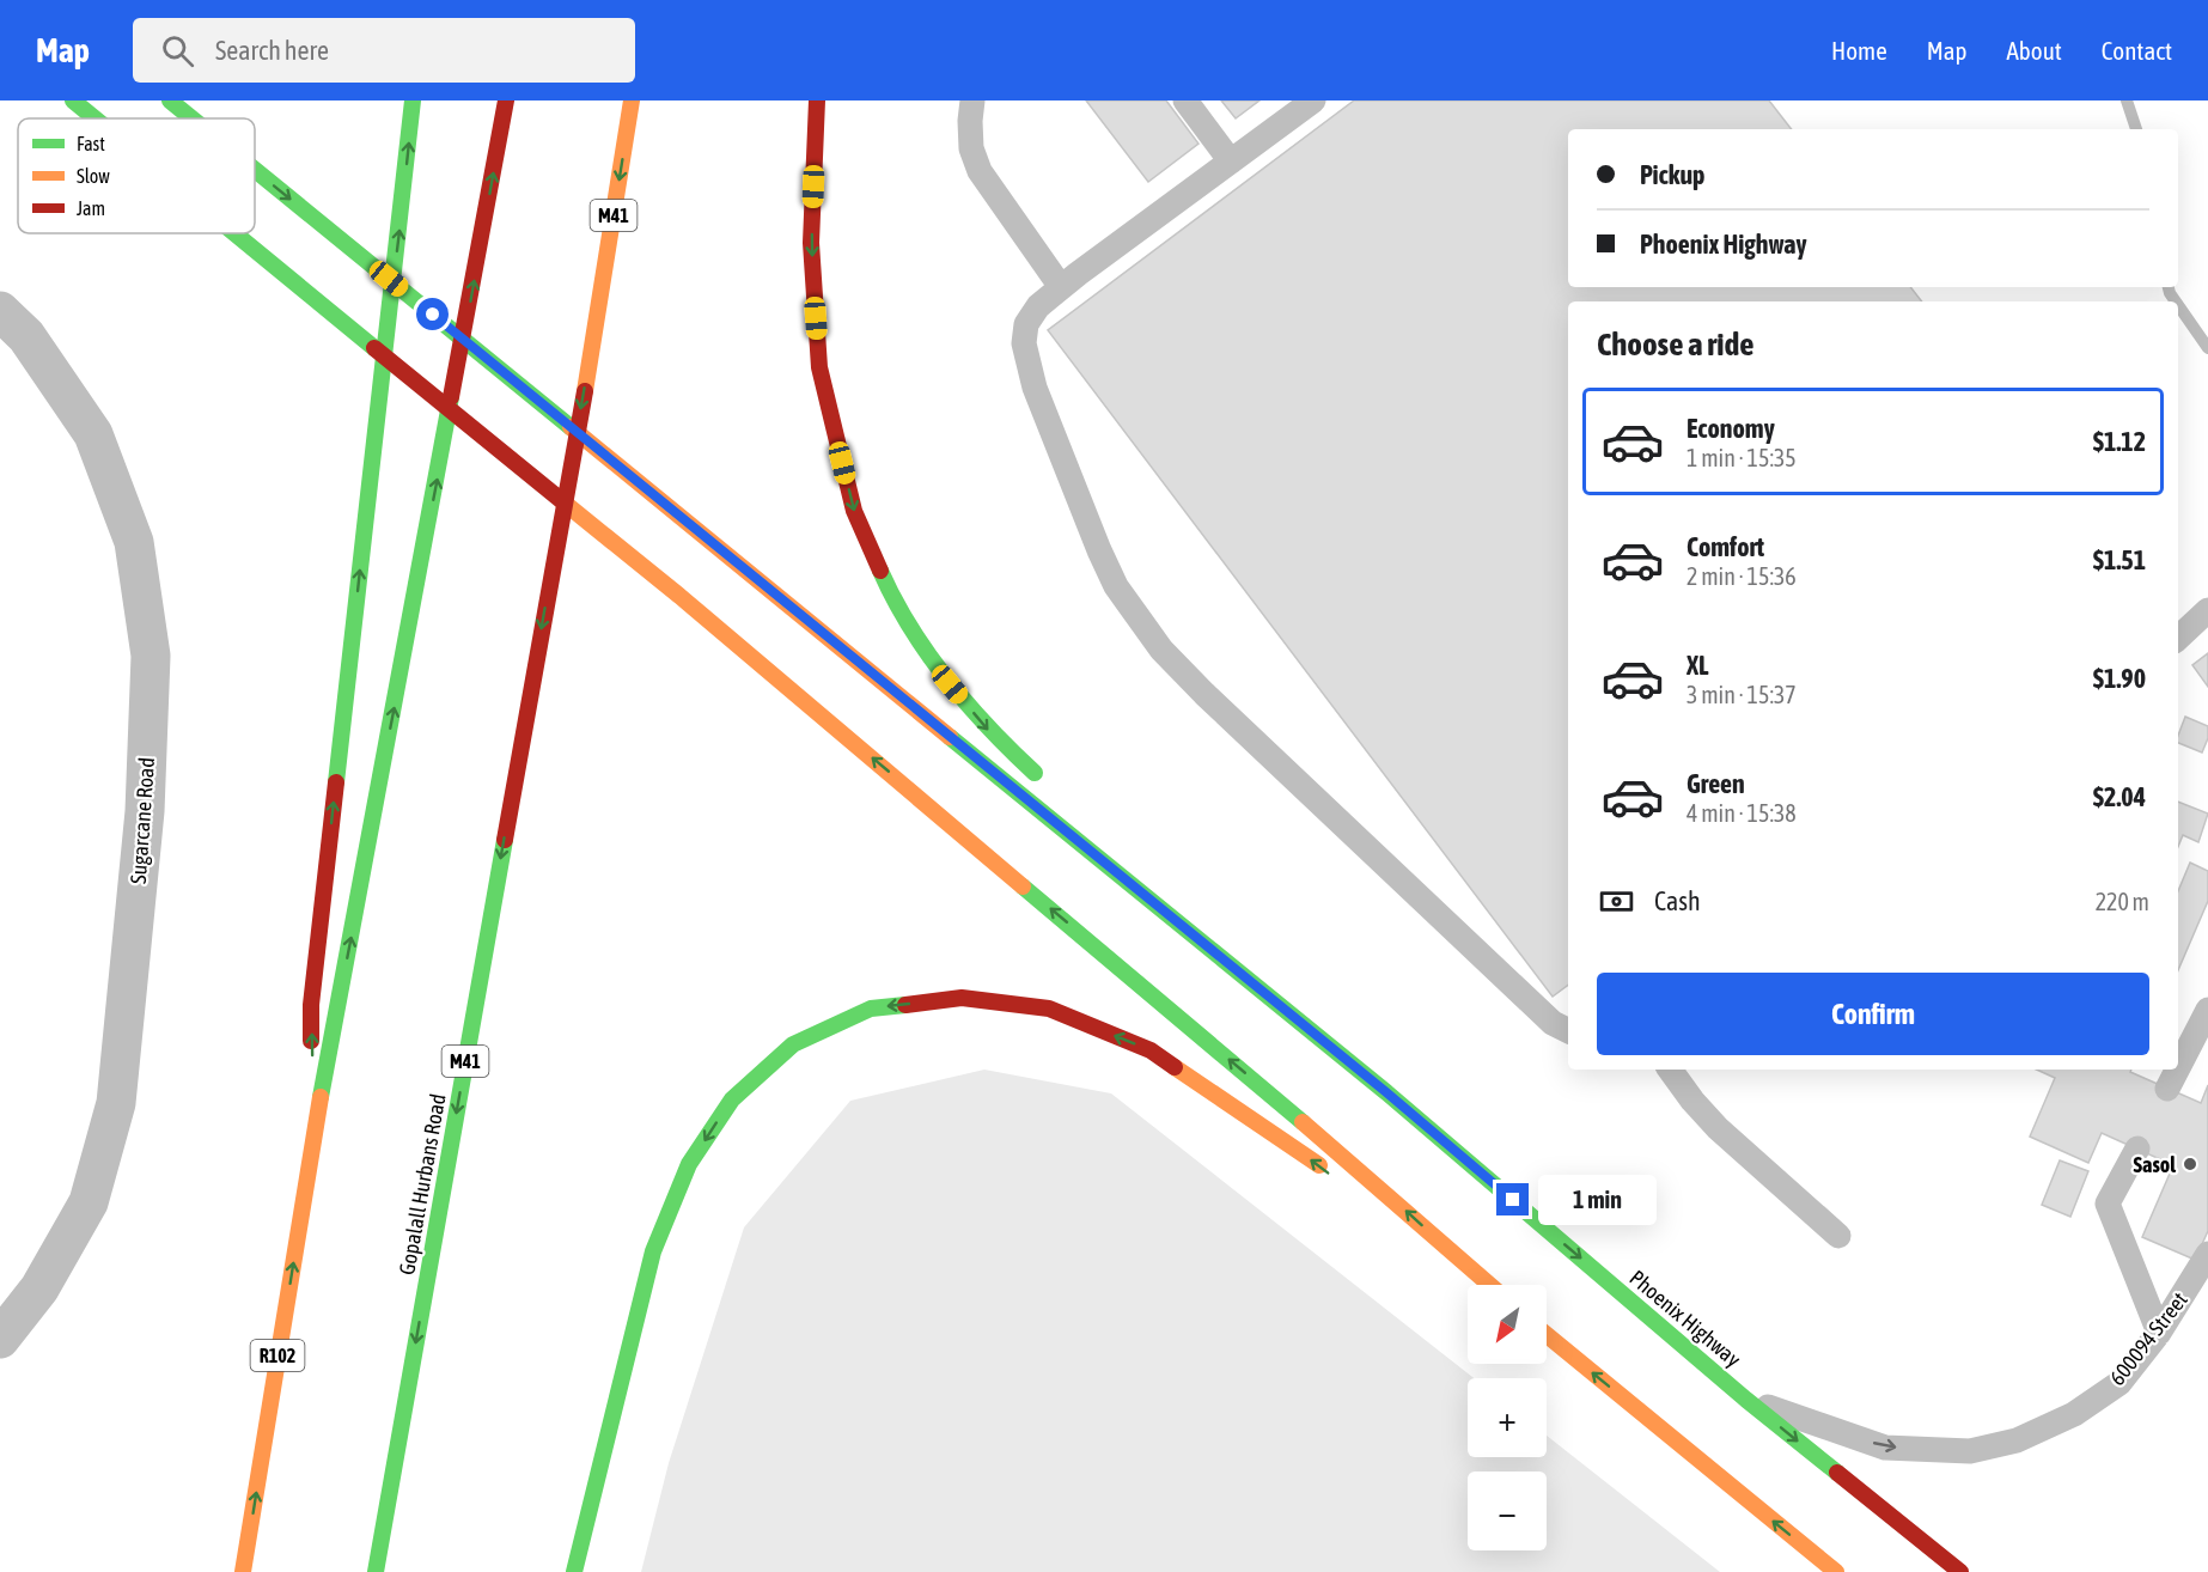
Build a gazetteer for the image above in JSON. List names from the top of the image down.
{
  "streets": {
    "main road": [
      "M41",
      "Gopalall Hurbans Road",
      "Phoenix Highway",
      "R102"
    ],
    "street": ["Sugarcane Road"],
    "lane": ["600094 Street"]
  },
  "crossings": [
    ["Phoenix Highway", "600094 Street"]
  ],
  "one_way": ["600094 Street"],
  "places": ["Sasol"],
  "legend": ["Fast", "Slow", "Jam"],
  "north": "bottom left",
  "page": {
    "header": "Map",
    "search": "Search here",
    "nav": [
      "Home",
      "Map",
      "About",
      "Contact"
    ],
    "banner": ["Pickup", "Phoenix Highway"],
    "heading": "Choose a ride",
    "list": [
      {
        "name": "Economy",
        "note": "1 min · 15:35",
        "value": "$1.12"
      },
      {
        "name": "Comfort",
        "note": "2 min · 15:36",
        "value": "$1.51"
      },
      {
        "name": "XL",
        "note": "3 min · 15:37",
        "value": "$1.90"
      },
      {
        "name": "Green",
        "note": "4 min · 15:38",
        "value": "$2.04"
      }
    ],
    "pay": ["Cash", "220 m"],
    "buttons": "Confirm",
    "bubble": "1 min",
    "map_buttons": ["+", "−"]
  }
}
